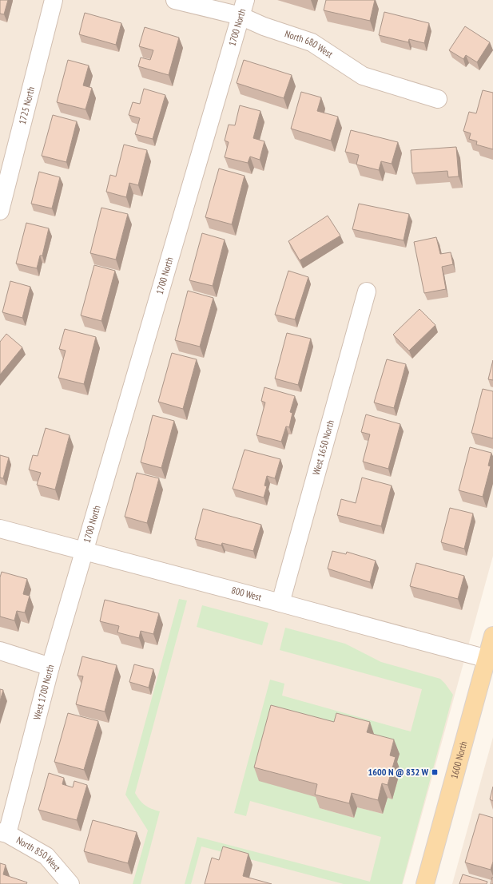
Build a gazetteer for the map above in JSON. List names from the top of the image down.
{
  "streets": {
    "main road": ["1600 North"],
    "street": [
      "1700 North",
      "North 680 West",
      "1725 North",
      "West 1650 North",
      "800 West",
      "West 1700 North",
      "North 850 West"
    ]
  },
  "crossings": [
    ["1700 North", "North 680 West"],
    ["1700 North", "800 West"],
    ["1700 North", "West 1700 North"],
    ["West 1650 North", "800 West"],
    ["800 West", "West 1700 North"],
    ["800 West", "1600 North"],
    ["West 1700 North", "North 850 West"]
  ],
  "places": {
    "transit": ["1600 N @ 832 W"]
  }
}
